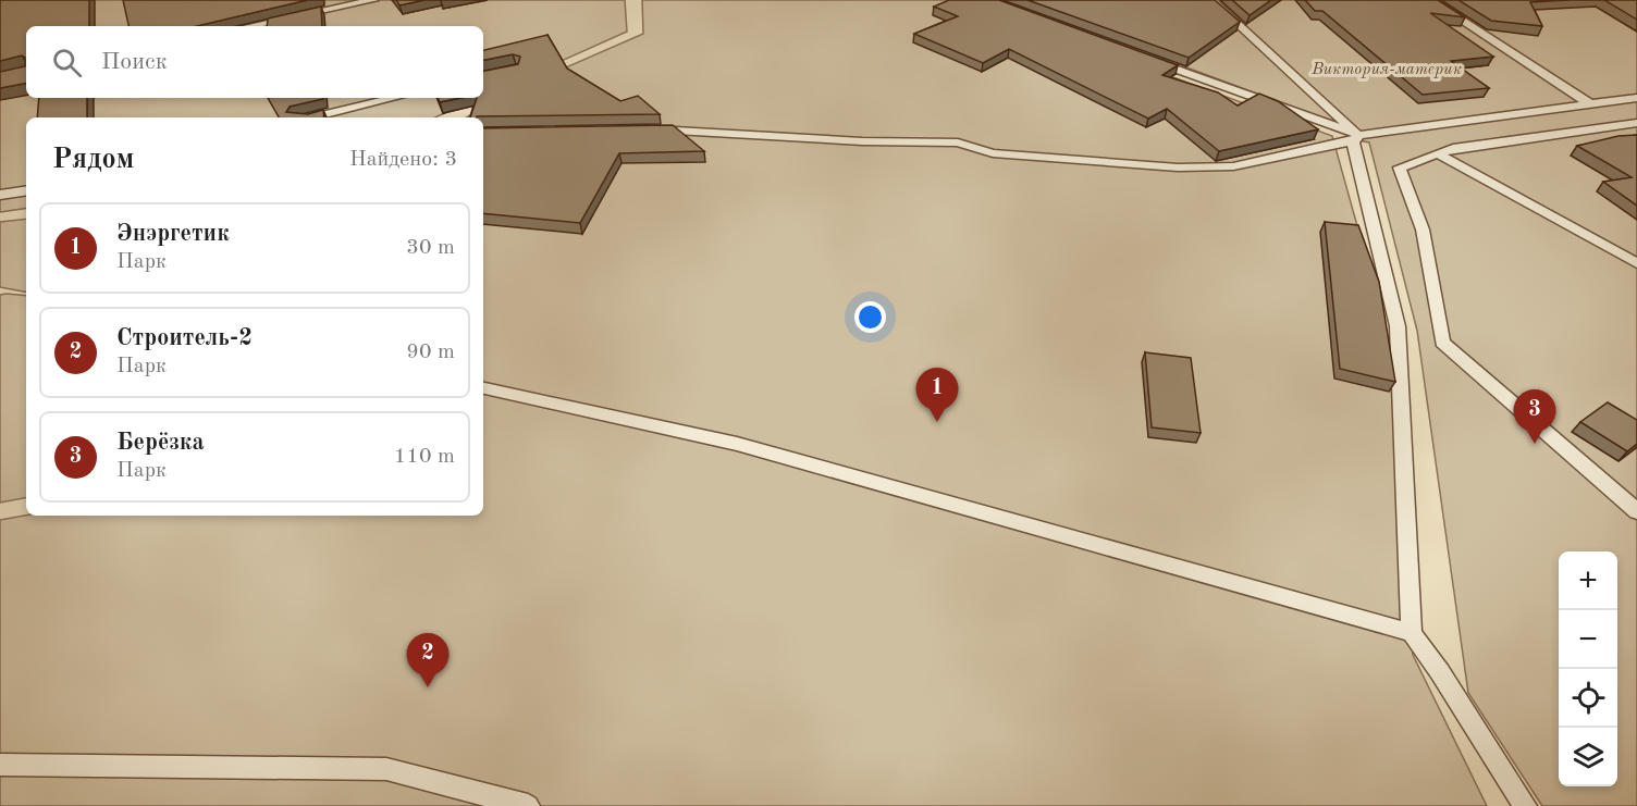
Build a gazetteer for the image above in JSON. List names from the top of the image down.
{
  "parks": ["Виктория-материк"],
  "page": {
    "search": "Поиск",
    "heading": ["Рядом", "Найдено: 3"],
    "list": [
      {
        "mark": "1",
        "name": "Энэргетик",
        "note": "Парк",
        "value": "30 m"
      },
      {
        "mark": "2",
        "name": "Строитель-2",
        "note": "Парк",
        "value": "90 m"
      },
      {
        "mark": "3",
        "name": "Берёзка",
        "note": "Парк",
        "value": "110 m"
      }
    ],
    "pins": ["1", "3", "2"],
    "map_buttons": ["+", "−"]
  }
}
